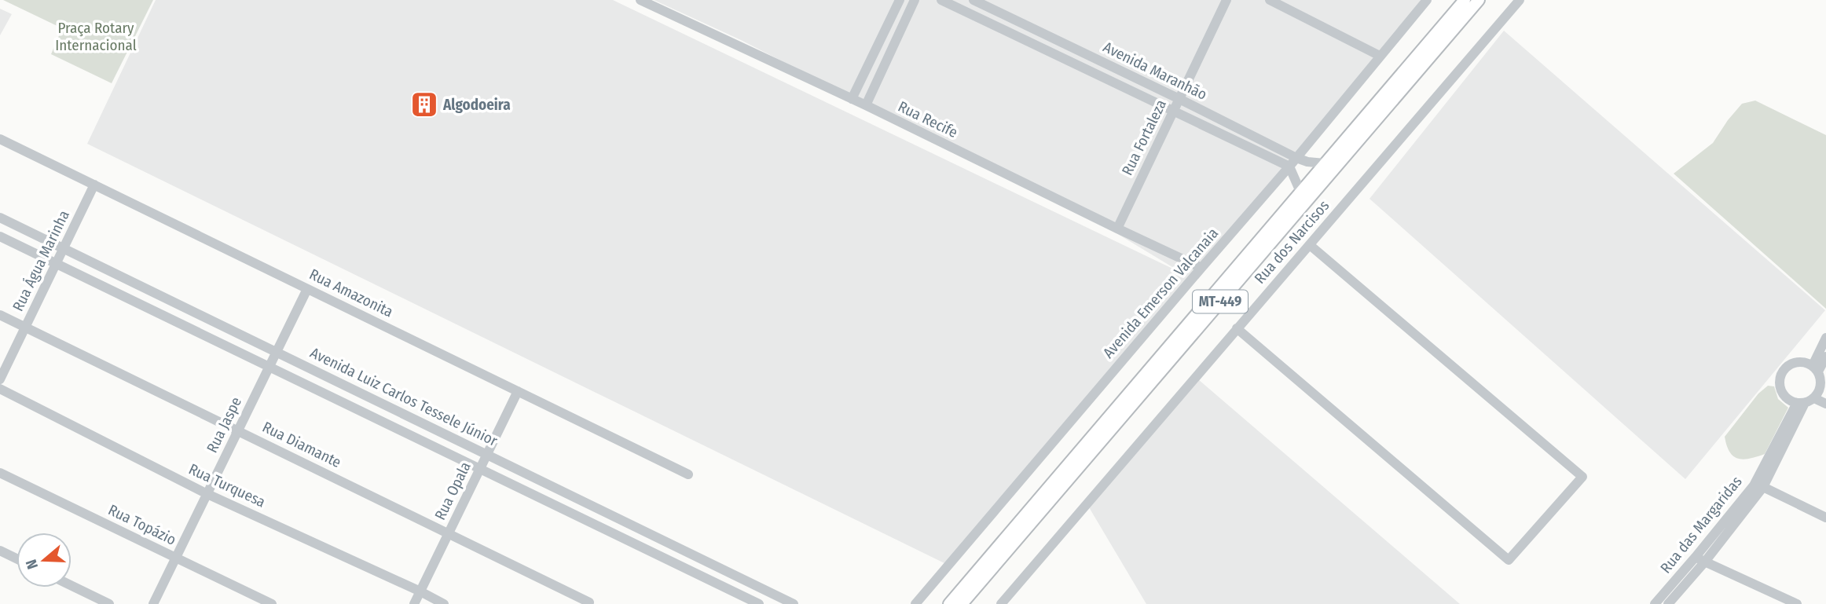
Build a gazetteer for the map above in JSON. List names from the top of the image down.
{
  "streets": {
    "main road": ["MT-449"],
    "street": [
      "Avenida Maranhão",
      "Rua Recife",
      "Rua Fortaleza",
      "Rua dos Narcisos",
      "Rua Água Marinha",
      "Rua Amazonita",
      "Avenida Emerson Valcanaia",
      "Avenida Luiz Carlos Tessele Júnior",
      "Rua Jaspe",
      "Rua Diamante",
      "Rua Turquesa",
      "Rua Opala",
      "Rua Topázio",
      "Rua das Margaridas"
    ]
  },
  "crossings": [
    ["Avenida Maranhão", "Rua Fortaleza"],
    ["Avenida Maranhão", "Avenida Emerson Valcanaia"],
    ["Avenida Maranhão", "MT-449"],
    ["Rua Recife", "Rua Fortaleza"],
    ["Rua Recife", "Avenida Emerson Valcanaia"],
    ["Rua Água Marinha", "Rua Amazonita"],
    ["Rua Água Marinha", "Avenida Luiz Carlos Tessele Júnior"],
    ["Rua Água Marinha", "Rua Diamante"],
    ["Rua Amazonita", "Rua Jaspe"],
    ["Rua Amazonita", "Rua Opala"],
    ["Avenida Luiz Carlos Tessele Júnior", "Rua Jaspe"],
    ["Avenida Luiz Carlos Tessele Júnior", "Rua Opala"],
    ["Rua Jaspe", "Rua Diamante"],
    ["Rua Jaspe", "Rua Turquesa"],
    ["Rua Jaspe", "Rua Topázio"],
    ["Rua Diamante", "Rua Opala"],
    ["Rua Turquesa", "Rua Opala"]
  ],
  "parks": ["Praça Rotary Internacional"],
  "places": {
    "building": ["Algodoeira"]
  },
  "north": "left"
}
